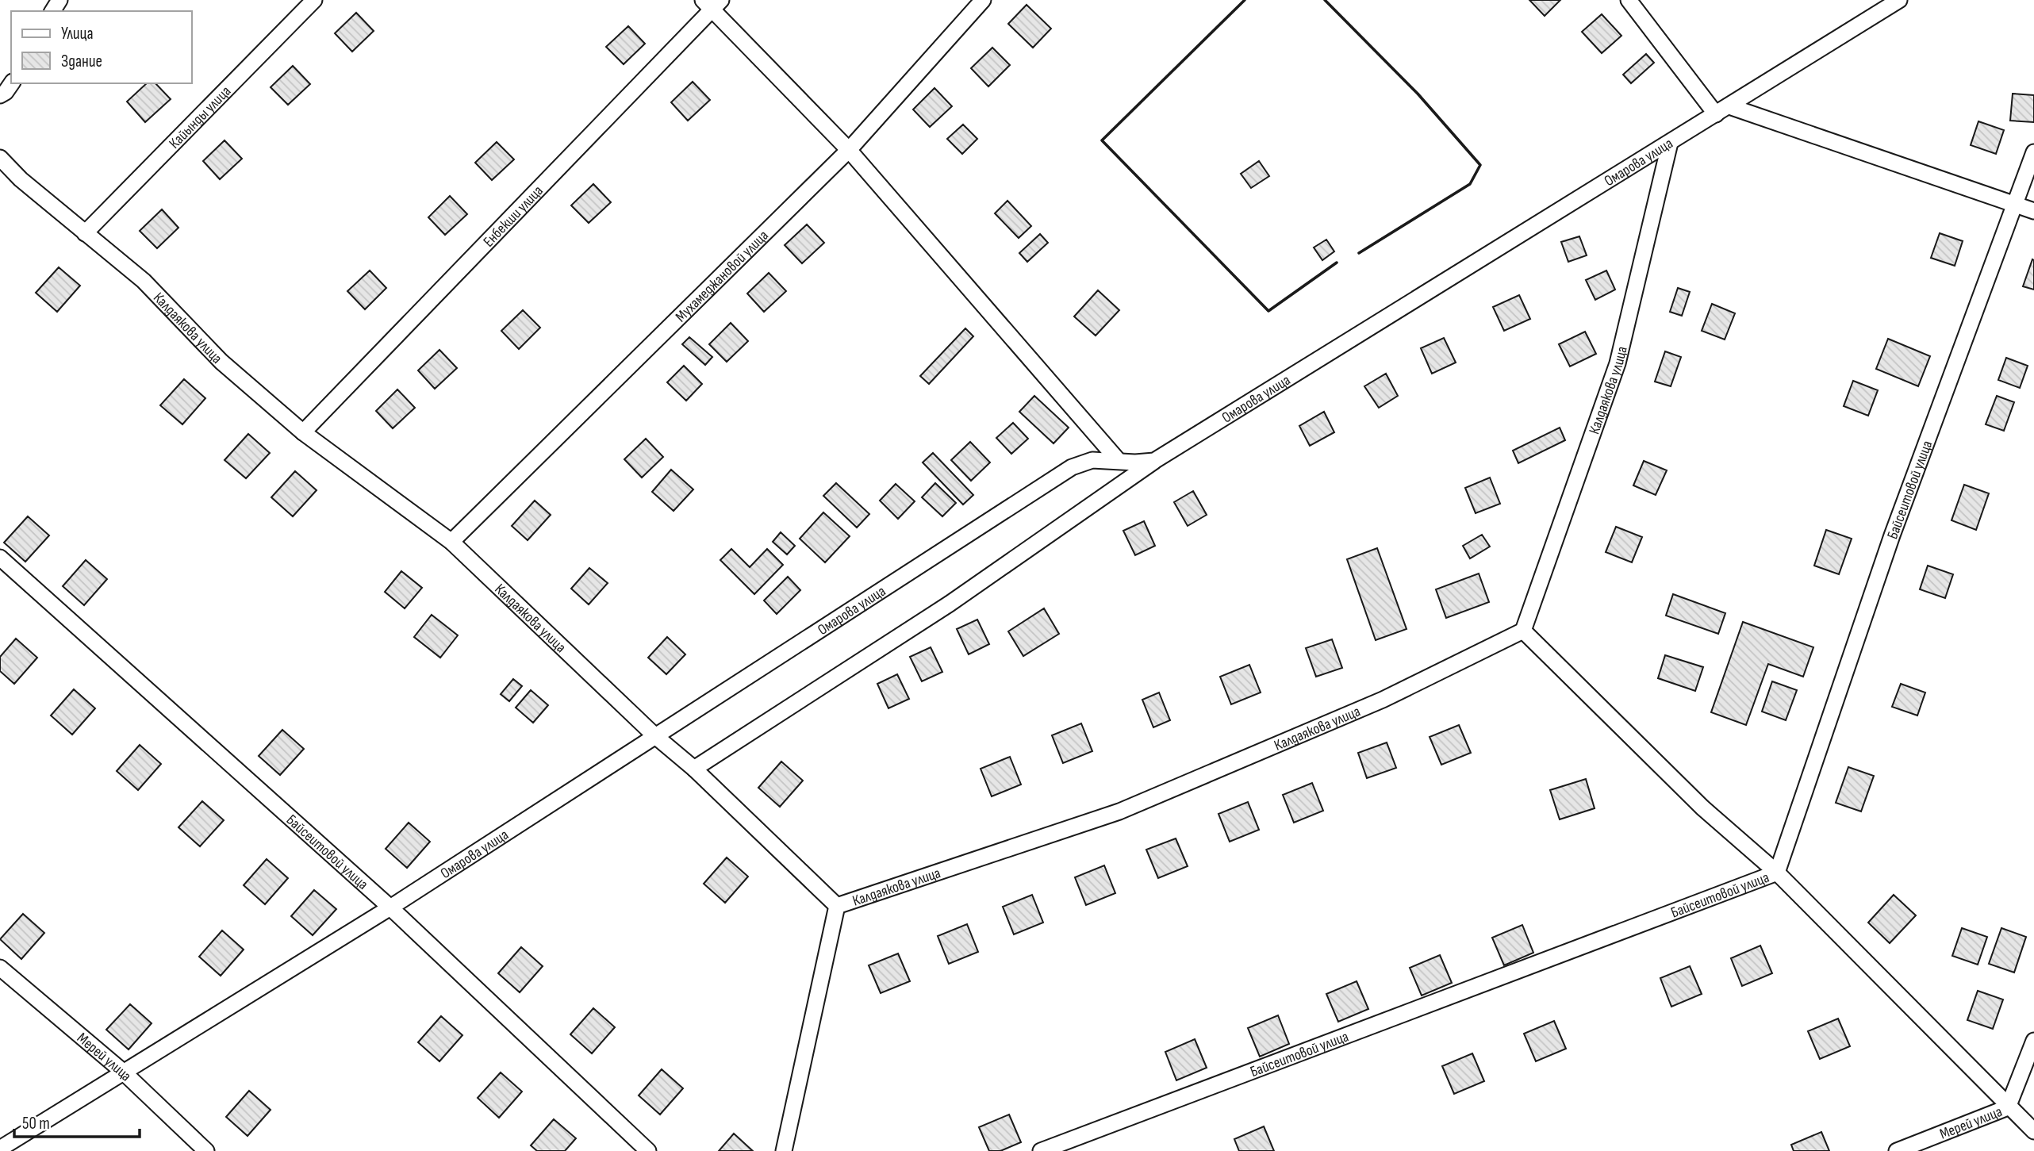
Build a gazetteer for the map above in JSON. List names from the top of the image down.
{
  "streets": {
    "street": [
      "Кайынды улица",
      "Омарова улица",
      "Енбекши улица",
      "Мухамеджановой улица",
      "Калдаякова улица",
      "Байсеитовой улица",
      "Мерей улица"
    ]
  },
  "crossings": [
    ["Кайынды улица", "Калдаякова улица"],
    ["Омарова улица", "Калдаякова улица"],
    ["Омарова улица", "Байсеитовой улица"],
    ["Омарова улица", "Мерей улица"],
    ["Енбекши улица", "Калдаякова улица"],
    ["Мухамеджановой улица", "Калдаякова улица"]
  ],
  "legend": ["Улица", "Здание"],
  "scale_bar": "50 m"
}
